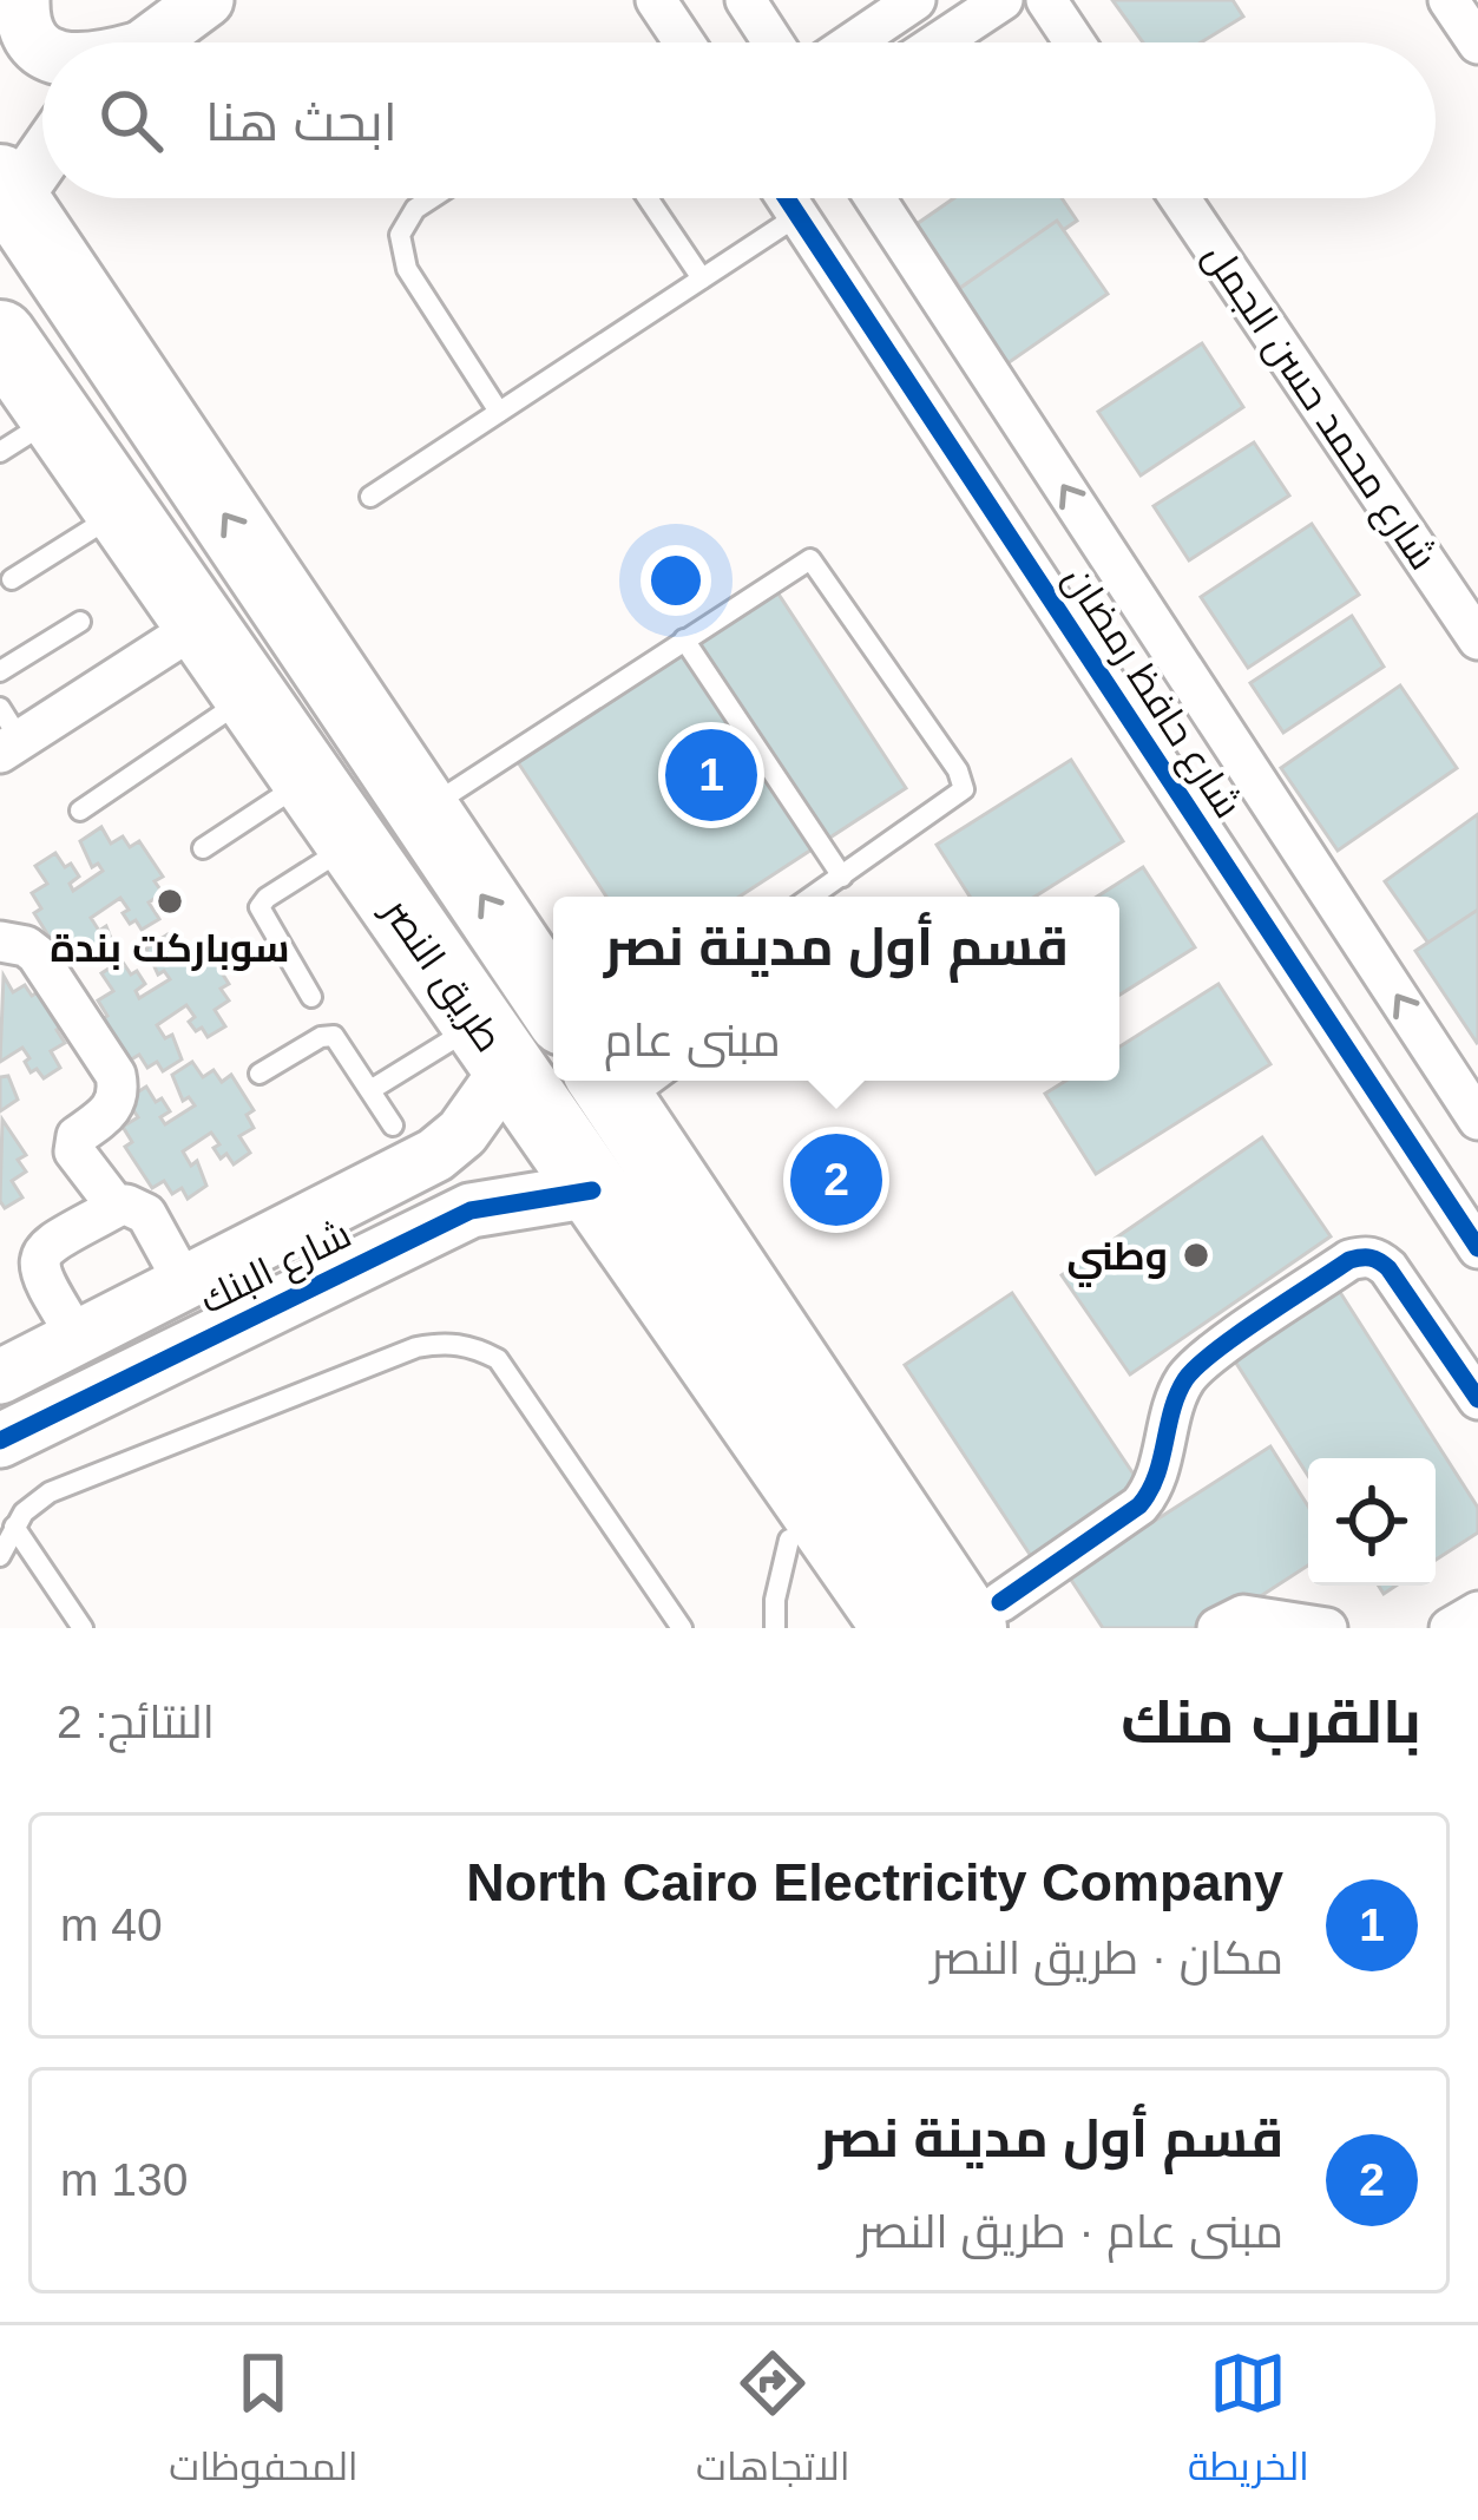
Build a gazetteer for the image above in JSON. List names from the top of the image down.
{
  "streets": {
    "highway": ["طريق النصر"],
    "street": ["شارع محمد حسن الجمل", "شارع حافظ رمضان", "شارع البنك"]
  },
  "crossings": [
    ["طريق النصر", "شارع البنك"]
  ],
  "places": ["سوباركت بندة", "وطني"],
  "page": {
    "search": "ابحث هنا",
    "pins": ["1", "2"],
    "popup": ["قسم أول مدينة نصر", "مبنى عام"],
    "heading": ["بالقرب منك", "النتائج: 2"],
    "list": [
      {
        "mark": "1",
        "name": "North Cairo Electricity Company",
        "note": "مكان · طريق النصر",
        "value": "40 m"
      },
      {
        "mark": "2",
        "name": "قسم أول مدينة نصر",
        "note": "مبنى عام · طريق النصر",
        "value": "130 m"
      }
    ],
    "nav": ["الخريطة", "الاتجاهات", "المحفوظات"]
  }
}
